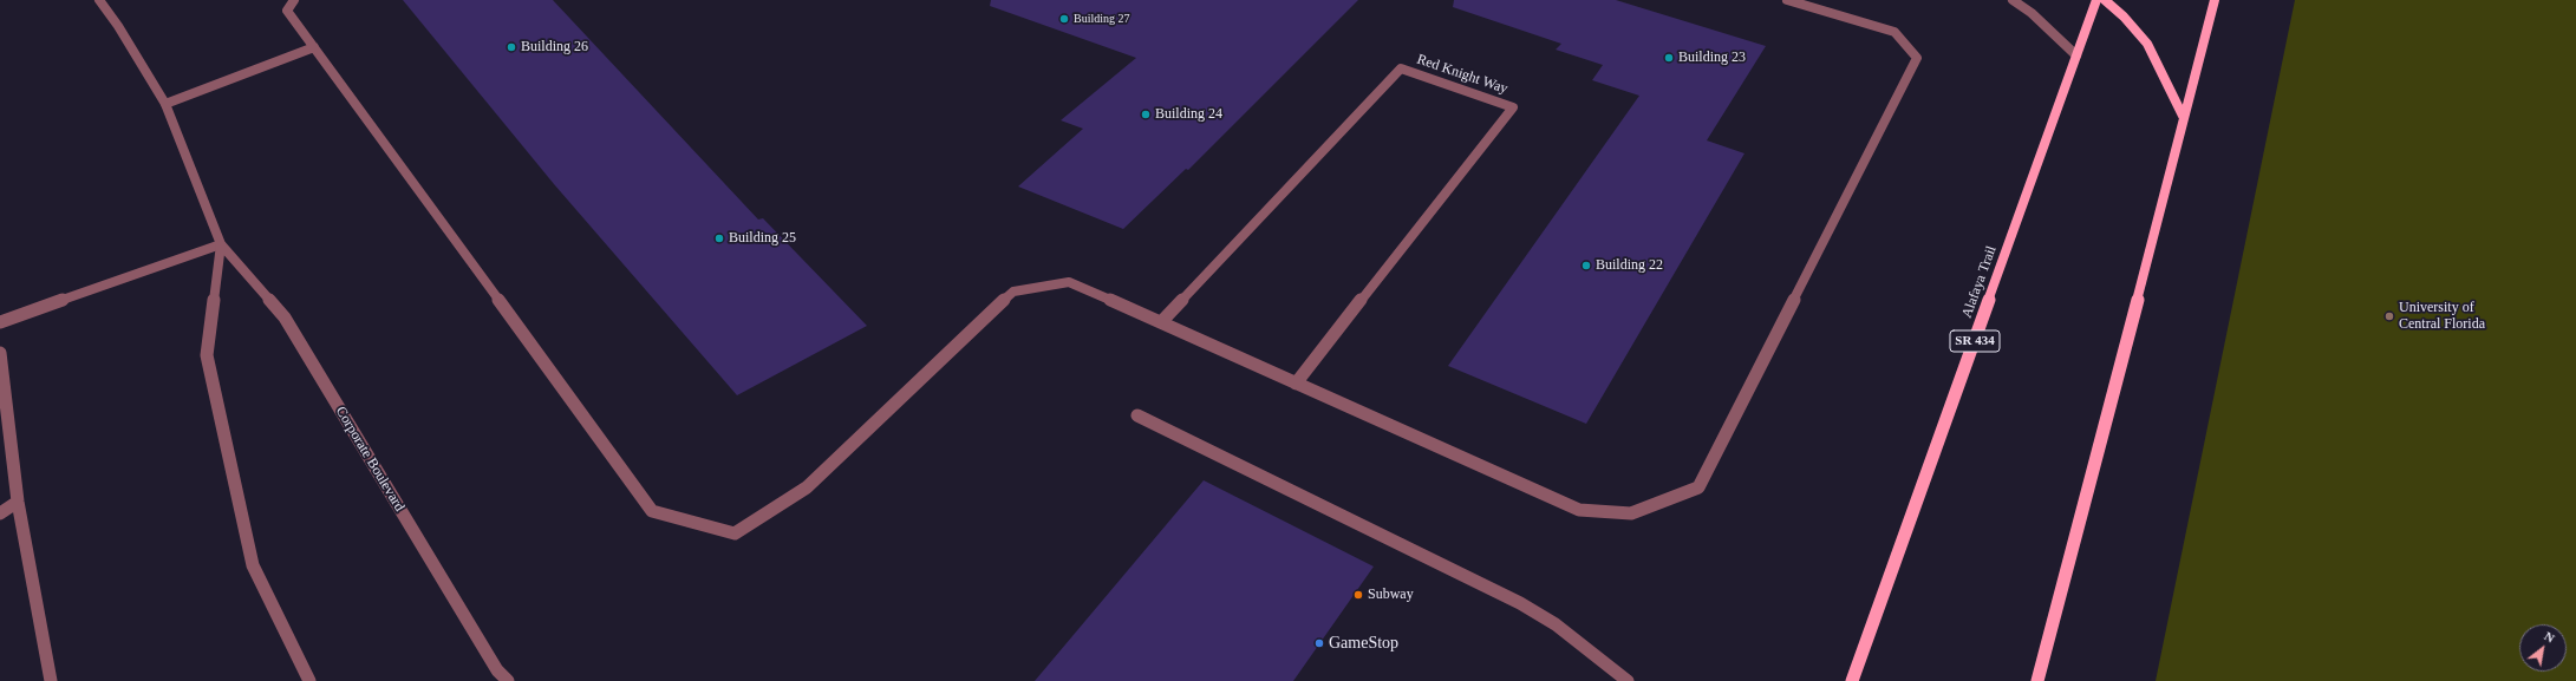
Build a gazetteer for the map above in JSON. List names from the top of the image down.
{
  "streets": {
    "main road": ["Alafaya Trail", "SR 434"],
    "street": ["Red Knight Way", "Corporate Boulevard"]
  },
  "places": [
    "Building 27",
    "Building 26",
    "Building 23",
    "Building 24",
    "Building 25",
    "Building 22",
    "University of Central Florida",
    "Subway",
    "GameStop"
  ],
  "north": "top right"
}
